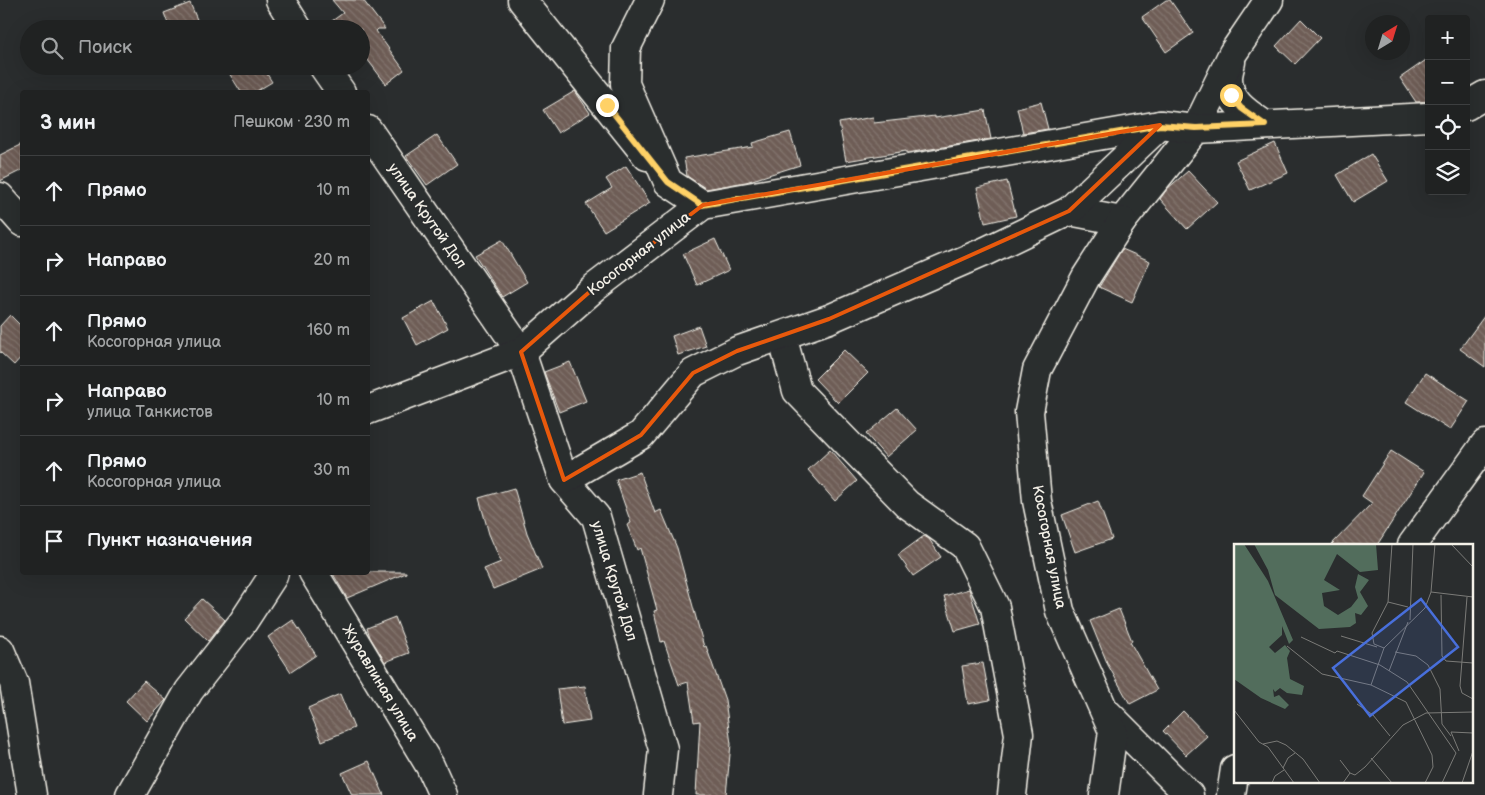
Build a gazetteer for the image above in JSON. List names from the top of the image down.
{
  "streets": {
    "street": ["улица Крутой Дол", "Косогорная улица", "Журавлиная улица"]
  },
  "crossings": [
    ["улица Крутой Дол", "Косогорная улица"]
  ],
  "north": "top right",
  "page": {
    "map_buttons": ["+", "−"],
    "search": "Поиск",
    "heading": ["3 мин", "Пешком · 230 m"],
    "list": [
      ["Прямо", "10 m"],
      ["Направо", "20 m"],
      ["Прямо", "Косогорная улица", "160 m"],
      ["Направо", "улица Танкистов", "10 m"],
      ["Прямо", "Косогорная улица", "30 m"],
      "Пункт назначения"
    ]
  }
}
